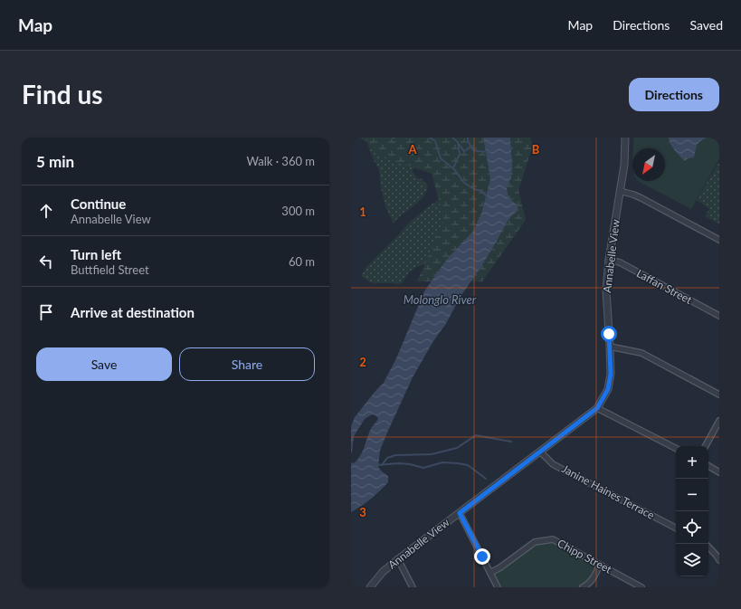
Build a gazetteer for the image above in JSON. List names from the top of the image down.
{
  "streets": {
    "street": [
      "Annabelle View",
      "Laffan Street",
      "Janine Haines Terrace",
      "Chipp Street"
    ]
  },
  "crossings": [
    ["Annabelle View", "Laffan Street"],
    ["Annabelle View", "Janine Haines Terrace"]
  ],
  "water": ["Molonglo River"],
  "north": "bottom left",
  "page": {
    "header": "Map",
    "nav": ["Map", "Directions", "Saved"],
    "buttons": [
      "Directions",
      ["Save", "Share"]
    ],
    "title": "Find us",
    "heading": ["5 min", "Walk · 360 m"],
    "list": [
      ["Continue", "Annabelle View", "300 m"],
      ["Turn left", "Buttfield Street", "60 m"],
      "Arrive at destination"
    ],
    "map_buttons": ["+", "−"]
  },
  "grid": {
    "columns": ["A", "B"],
    "rows": ["1", "2", "3"]
  }
}
